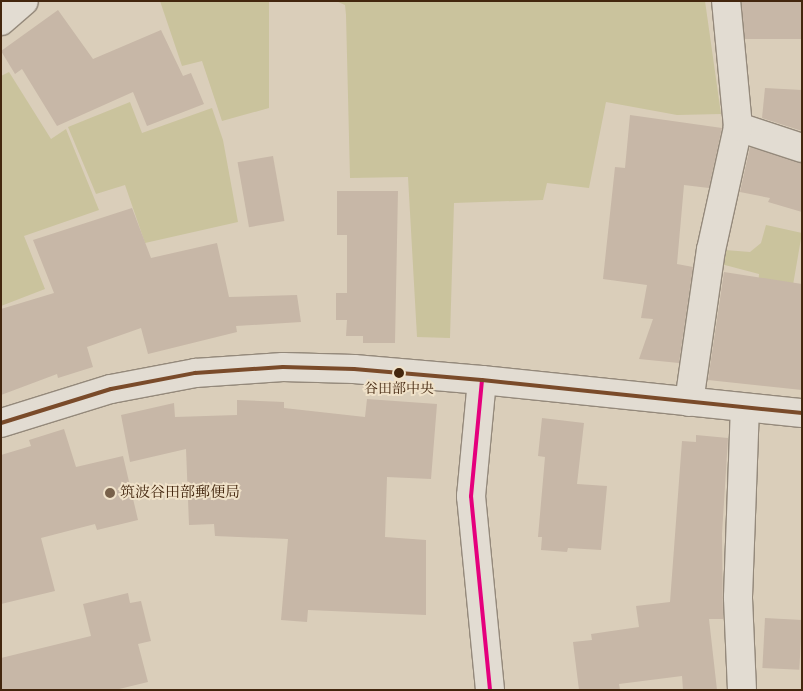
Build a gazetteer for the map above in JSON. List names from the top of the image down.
{
  "places": ["谷田部中央", "筑波谷田部郵便局"]
}
